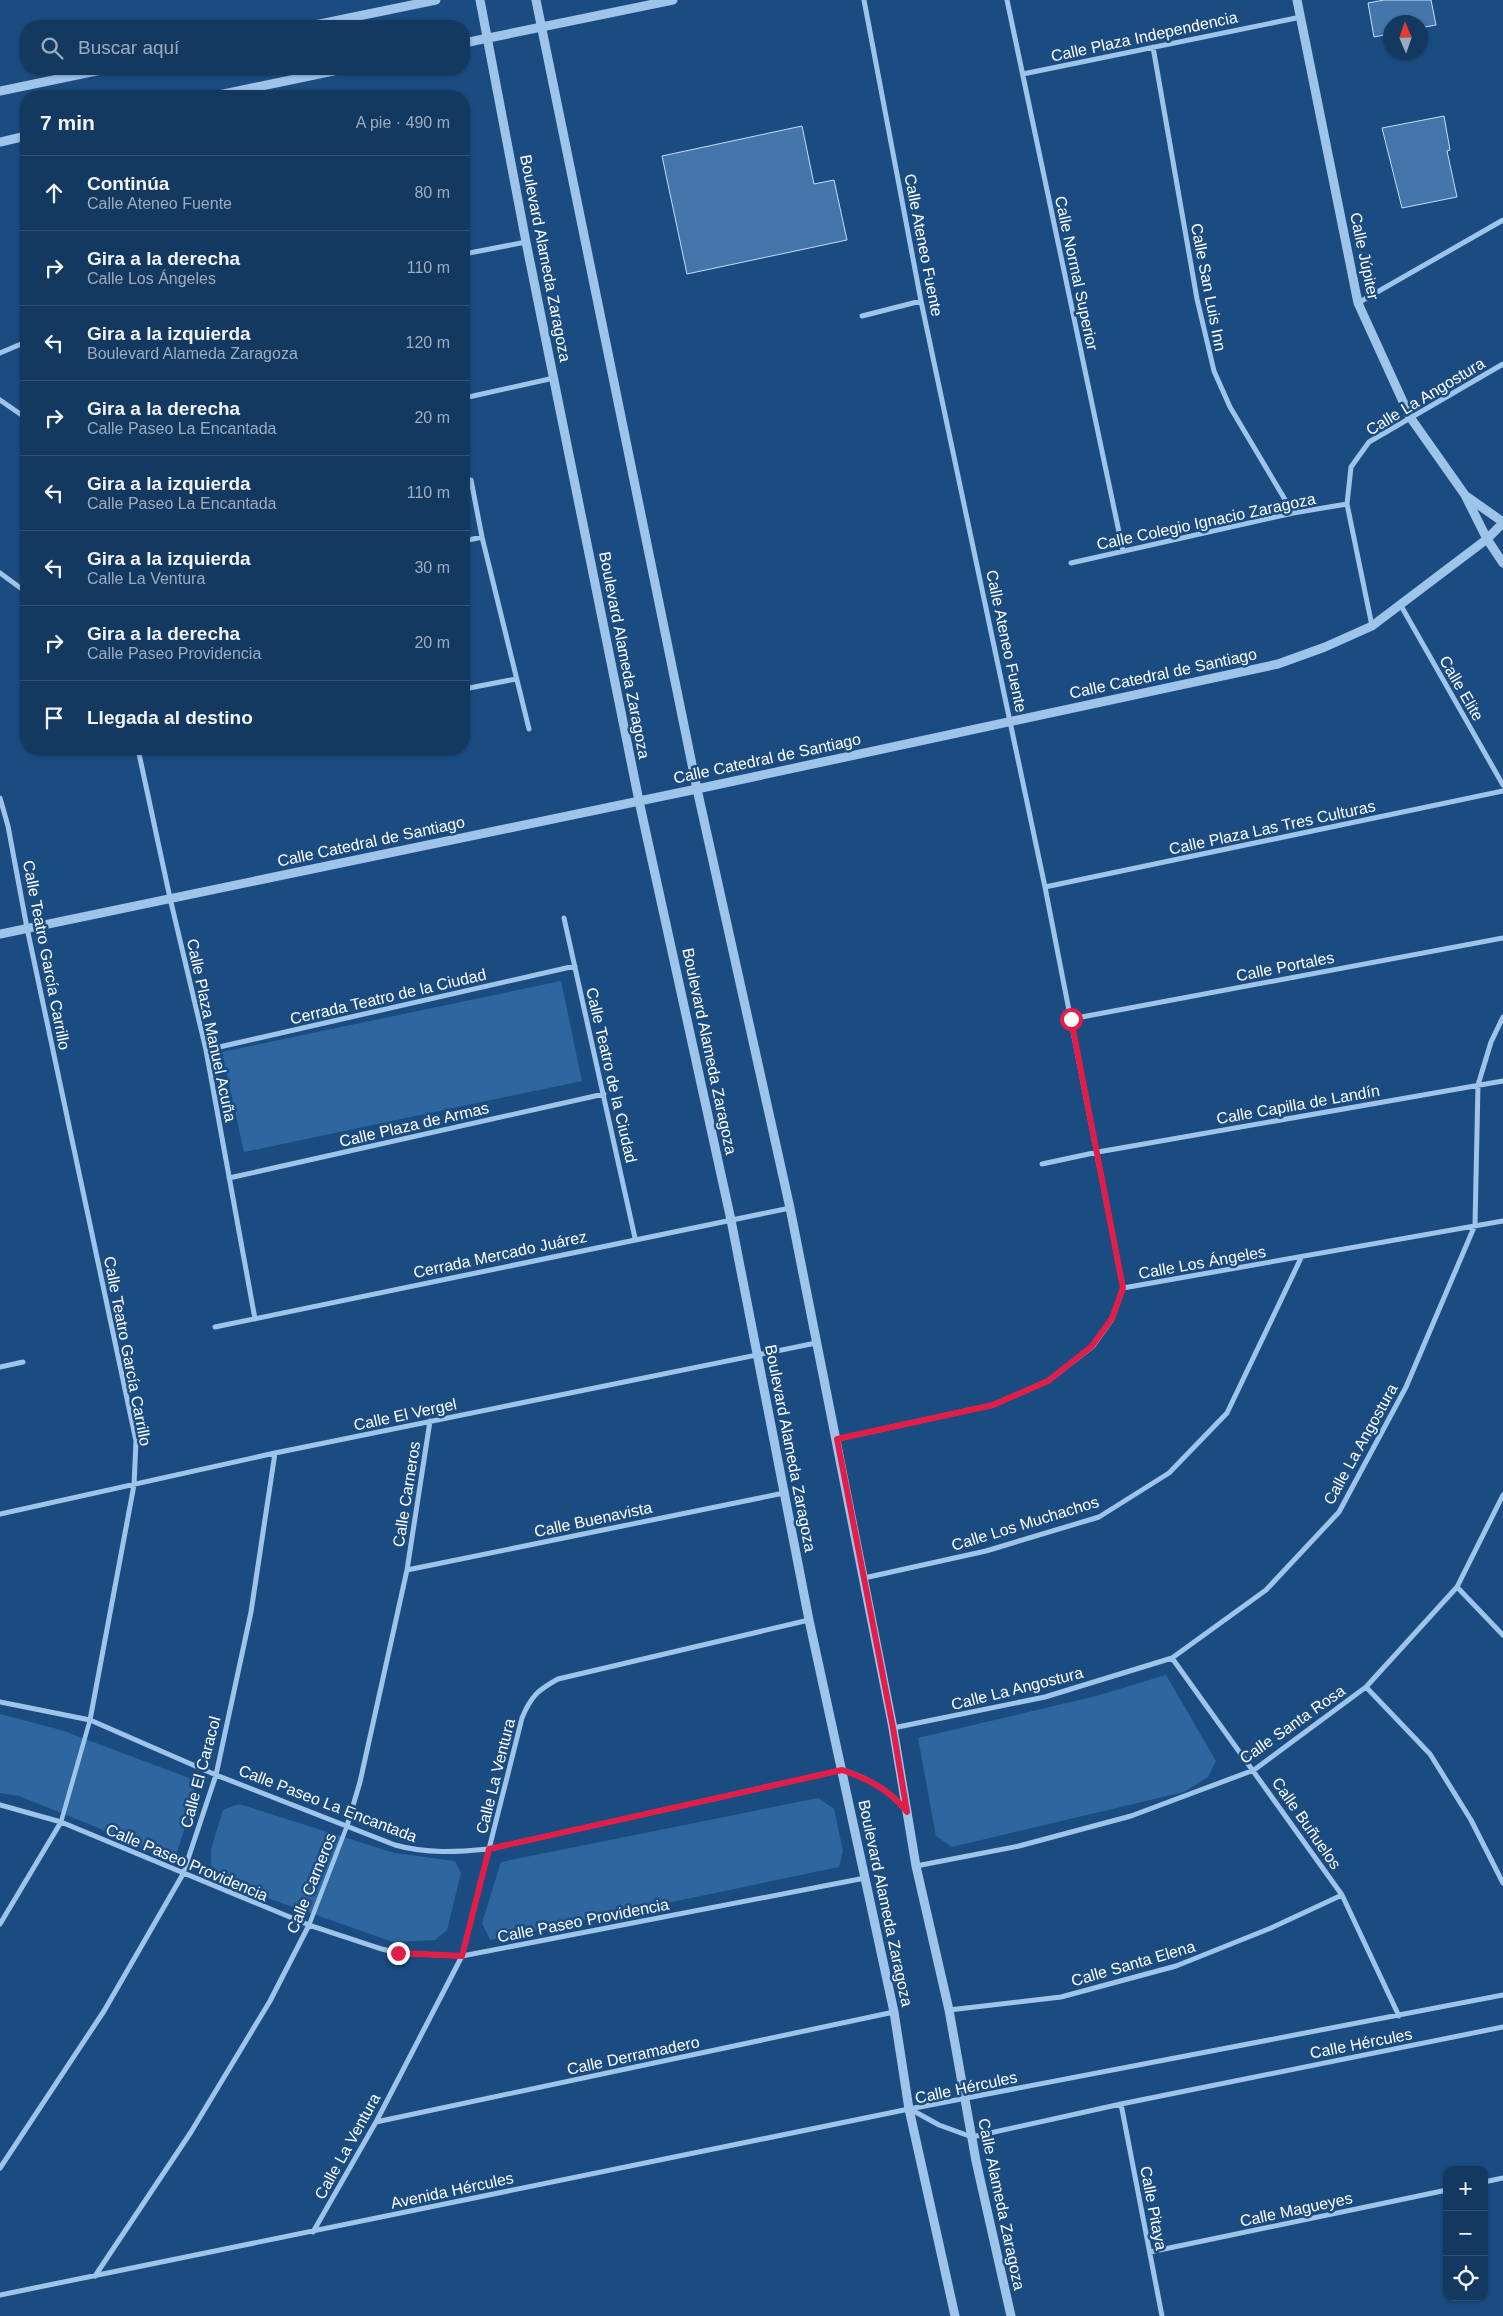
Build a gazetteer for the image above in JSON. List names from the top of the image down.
{
  "streets": {
    "street": [
      "Calle Plaza Independencia",
      "Calle Ateneo Fuente",
      "Calle Júpiter",
      "Boulevard Alameda Zaragoza",
      "Calle Normal Superior",
      "Calle San Luis Inn",
      "Calle La Angostura",
      "Calle Colegio Ignacio Zaragoza",
      "Calle Catedral de Santiago",
      "Calle Elite",
      "Calle Plaza Las Tres Culturas",
      "Calle Teatro García Carrillo",
      "Calle Portales",
      "Cerrada Teatro de la Ciudad",
      "Calle Plaza Manuel Acuña",
      "Calle Teatro de la Ciudad",
      "Calle Capilla de Landín",
      "Calle Plaza de Armas",
      "Cerrada Mercado Juárez",
      "Calle Los Ángeles",
      "Calle El Vergel",
      "Calle Carneros",
      "Calle Buenavista",
      "Calle Los Muchachos",
      "Calle Santa Rosa",
      "Calle El Caracol",
      "Calle La Ventura",
      "Calle Paseo La Encantada",
      "Calle Buñuelos",
      "Calle Paseo Providencia",
      "Calle Santa Elena",
      "Calle Hércules",
      "Calle Derramadero",
      "Avenida Hércules",
      "Calle Alameda Zaragoza",
      "Calle Pitaya",
      "Calle Magueyes"
    ]
  },
  "crossings": [
    ["Calle Plaza Independencia", "Calle Júpiter"],
    ["Calle Plaza Independencia", "Calle Normal Superior"],
    ["Calle Plaza Independencia", "Calle San Luis Inn"],
    ["Calle Ateneo Fuente", "Calle Catedral de Santiago"],
    ["Calle Ateneo Fuente", "Calle Plaza Las Tres Culturas"],
    ["Calle Ateneo Fuente", "Calle Portales"],
    ["Calle Ateneo Fuente", "Calle Capilla de Landín"],
    ["Calle Ateneo Fuente", "Calle Los Ángeles"],
    ["Calle Júpiter", "Calle La Angostura"],
    ["Calle Júpiter", "Calle Catedral de Santiago"],
    ["Boulevard Alameda Zaragoza", "Calle Catedral de Santiago"],
    ["Boulevard Alameda Zaragoza", "Cerrada Mercado Juárez"],
    ["Boulevard Alameda Zaragoza", "Calle El Vergel"],
    ["Boulevard Alameda Zaragoza", "Calle Buenavista"],
    ["Boulevard Alameda Zaragoza", "Calle La Ventura"],
    ["Boulevard Alameda Zaragoza", "Calle Paseo La Encantada"],
    ["Boulevard Alameda Zaragoza", "Calle Paseo Providencia"],
    ["Boulevard Alameda Zaragoza", "Calle Hércules"],
    ["Boulevard Alameda Zaragoza", "Calle Derramadero"],
    ["Boulevard Alameda Zaragoza", "Avenida Hércules"],
    ["Calle Normal Superior", "Calle Colegio Ignacio Zaragoza"],
    ["Calle San Luis Inn", "Calle Colegio Ignacio Zaragoza"],
    ["Calle La Angostura", "Calle Colegio Ignacio Zaragoza"],
    ["Calle La Angostura", "Calle Catedral de Santiago"],
    ["Calle La Angostura", "Calle Capilla de Landín"],
    ["Calle La Angostura", "Calle Los Ángeles"],
    ["Calle La Angostura", "Calle Buñuelos"],
    ["Calle Catedral de Santiago", "Calle Elite"],
    ["Calle Catedral de Santiago", "Calle Teatro García Carrillo"],
    ["Calle Catedral de Santiago", "Calle Plaza Manuel Acuña"],
    ["Calle Teatro García Carrillo", "Calle El Vergel"],
    ["Calle Teatro García Carrillo", "Calle Paseo La Encantada"],
    ["Calle Teatro García Carrillo", "Calle Paseo Providencia"],
    ["Cerrada Teatro de la Ciudad", "Calle Plaza Manuel Acuña"],
    ["Cerrada Teatro de la Ciudad", "Calle Teatro de la Ciudad"],
    ["Calle Plaza Manuel Acuña", "Calle Plaza de Armas"],
    ["Calle Plaza Manuel Acuña", "Cerrada Mercado Juárez"],
    ["Calle Teatro de la Ciudad", "Calle Plaza de Armas"],
    ["Calle Teatro de la Ciudad", "Cerrada Mercado Juárez"],
    ["Calle Los Ángeles", "Calle Los Muchachos"],
    ["Calle El Vergel", "Calle Carneros"],
    ["Calle El Vergel", "Calle El Caracol"],
    ["Calle Carneros", "Calle Buenavista"],
    ["Calle Carneros", "Calle Paseo La Encantada"],
    ["Calle Carneros", "Calle Paseo Providencia"],
    ["Calle Carneros", "Avenida Hércules"],
    ["Calle Santa Rosa", "Calle Buñuelos"],
    ["Calle El Caracol", "Calle Paseo La Encantada"],
    ["Calle El Caracol", "Calle Paseo Providencia"],
    ["Calle La Ventura", "Calle Paseo La Encantada"],
    ["Calle La Ventura", "Calle Paseo Providencia"],
    ["Calle La Ventura", "Calle Derramadero"],
    ["Calle La Ventura", "Avenida Hércules"],
    ["Calle Buñuelos", "Calle Santa Elena"],
    ["Calle Buñuelos", "Calle Hércules"],
    ["Calle Hércules", "Avenida Hércules"],
    ["Calle Hércules", "Calle Alameda Zaragoza"],
    ["Calle Hércules", "Calle Pitaya"],
    ["Calle Pitaya", "Calle Magueyes"]
  ],
  "north": "top",
  "page": {
    "search": "Buscar aquí",
    "heading": ["7 min", "A pie · 490 m"],
    "list": [
      ["Continúa", "Calle Ateneo Fuente", "80 m"],
      ["Gira a la derecha", "Calle Los Ángeles", "110 m"],
      ["Gira a la izquierda", "Boulevard Alameda Zaragoza", "120 m"],
      ["Gira a la derecha", "Calle Paseo La Encantada", "20 m"],
      ["Gira a la izquierda", "Calle Paseo La Encantada", "110 m"],
      ["Gira a la izquierda", "Calle La Ventura", "30 m"],
      ["Gira a la derecha", "Calle Paseo Providencia", "20 m"],
      "Llegada al destino"
    ],
    "map_buttons": ["+", "−"]
  }
}
